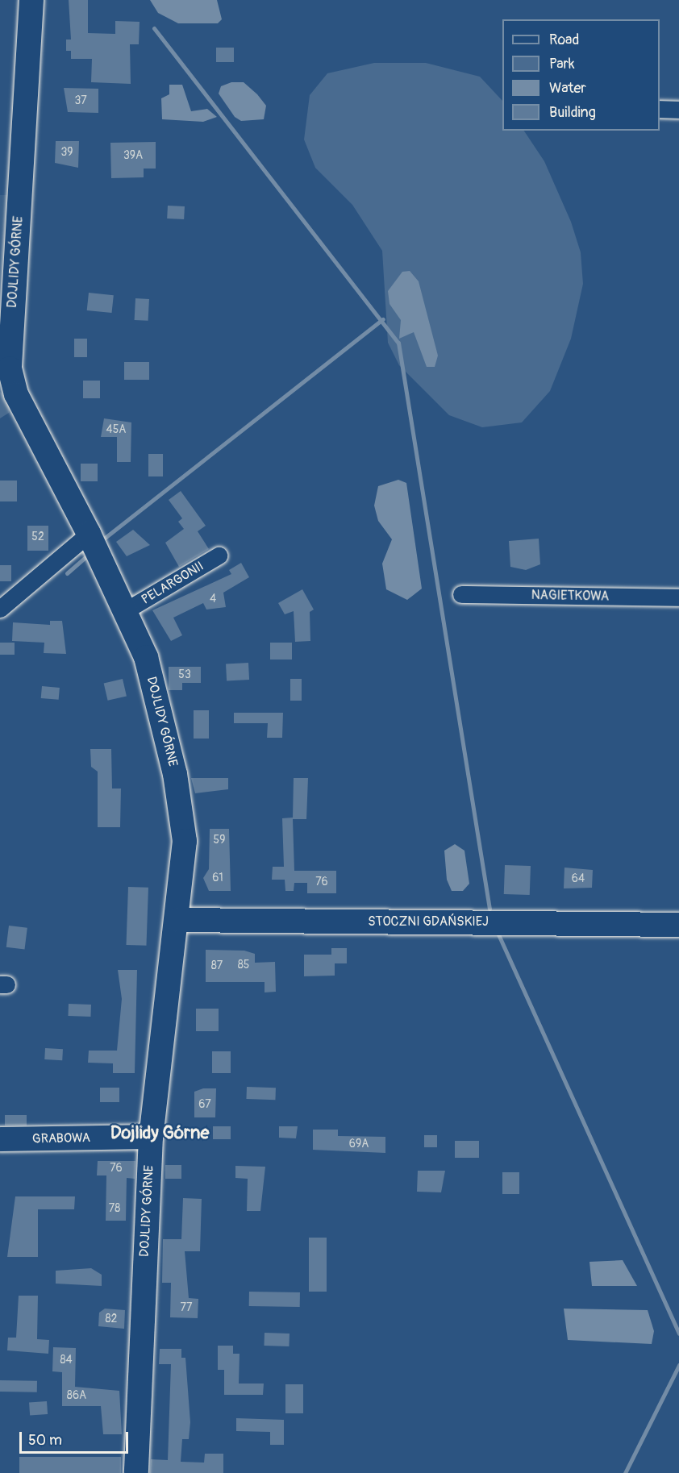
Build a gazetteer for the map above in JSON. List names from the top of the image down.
{
  "streets": {
    "street": [
      "DOJLIDY GÓRNE",
      "PELARGONII",
      "NAGIETKOWA",
      "STOCZNI GDAŃSKIEJ",
      "GRABOWA"
    ]
  },
  "crossings": [
    ["DOJLIDY GÓRNE", "PELARGONII"],
    ["DOJLIDY GÓRNE", "STOCZNI GDAŃSKIEJ"],
    ["DOJLIDY GÓRNE", "GRABOWA"]
  ],
  "districts": ["Dojlidy Górne"],
  "house_numbers": [
    "37",
    "39",
    "39A",
    "45A",
    "52",
    "4",
    "53",
    "59",
    "61",
    "64",
    "76",
    "85",
    "87",
    "67",
    "69A",
    "76",
    "78",
    "77",
    "82",
    "84",
    "86A"
  ],
  "legend": [
    "Road",
    "Park",
    "Water",
    "Building"
  ],
  "scale_bar": "50 m"
}
